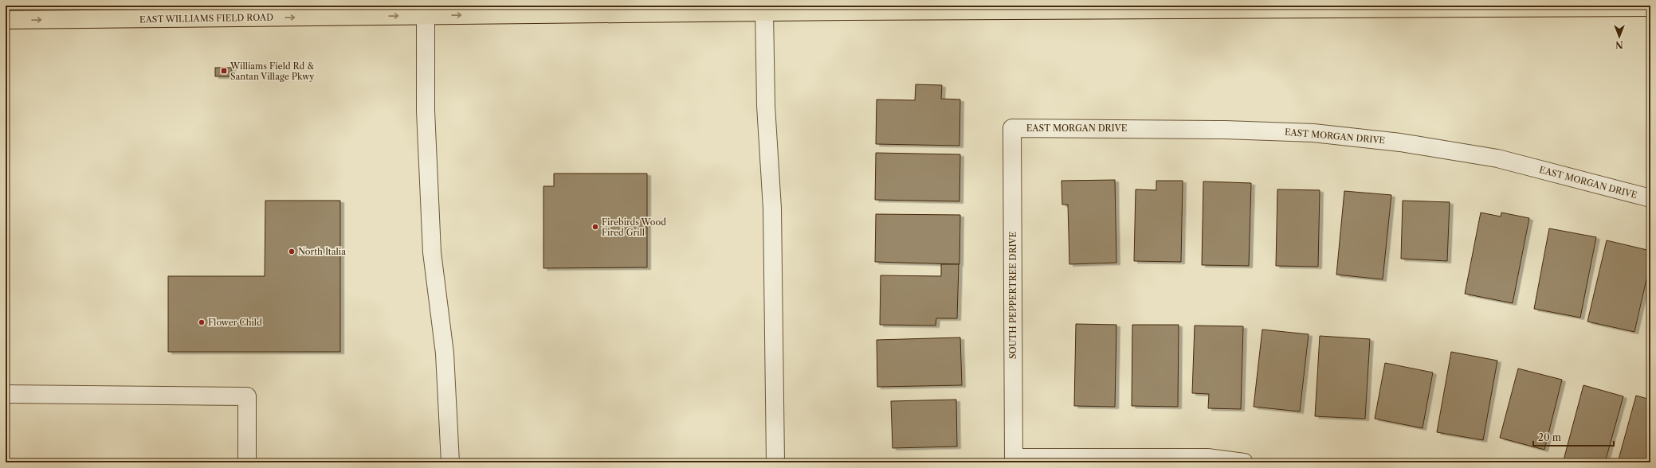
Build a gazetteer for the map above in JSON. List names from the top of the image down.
{
  "streets": {
    "main road": ["EAST WILLIAMS FIELD ROAD"],
    "street": ["EAST MORGAN DRIVE", "SOUTH PEPPERTREE DRIVE"]
  },
  "crossings": [
    ["EAST MORGAN DRIVE", "SOUTH PEPPERTREE DRIVE"]
  ],
  "one_way": ["EAST WILLIAMS FIELD ROAD"],
  "places": {
    "transit": ["Williams Field Rd & Santan Village Pkwy"],
    "other": ["Firebirds Wood Fired Grill", "North Italia", "Flower Child"]
  },
  "scale_bar": "20 m",
  "north": "bottom"
}
